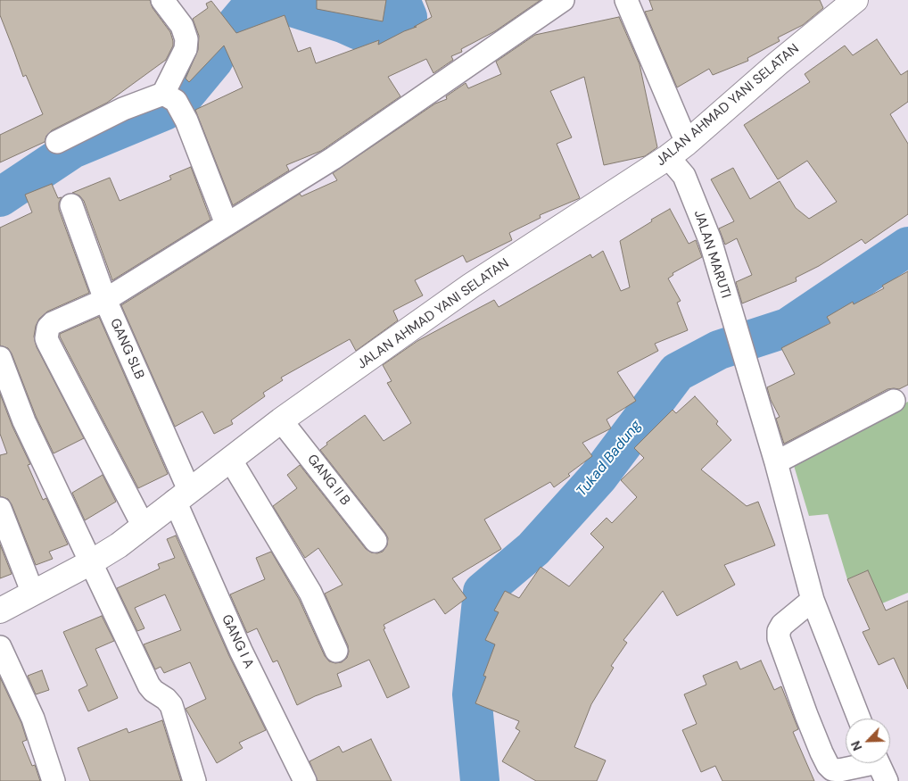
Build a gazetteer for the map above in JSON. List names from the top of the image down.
{
  "streets": {
    "main road": ["JALAN AHMAD YANI SELATAN"],
    "street": [
      "JALAN MARUTI",
      "GANG SLB",
      "GANG II B",
      "GANG I A"
    ]
  },
  "crossings": [
    ["JALAN AHMAD YANI SELATAN", "JALAN MARUTI"],
    ["JALAN AHMAD YANI SELATAN", "GANG SLB"],
    ["JALAN AHMAD YANI SELATAN", "GANG II B"],
    ["JALAN AHMAD YANI SELATAN", "GANG I A"],
    ["GANG SLB", "GANG I A"]
  ],
  "water": ["Tukad Badung"],
  "north": "bottom left"
}
